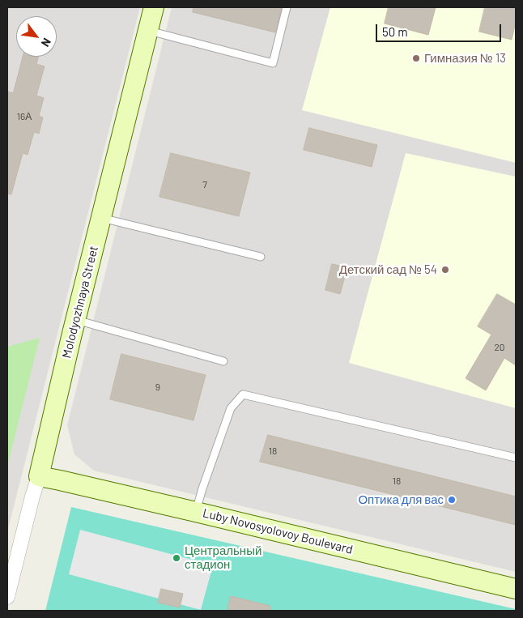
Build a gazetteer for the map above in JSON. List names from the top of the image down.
{
  "streets": {
    "street": ["Molodyozhnaya Street", "Luby Novosyolovoy Boulevard"]
  },
  "crossings": [
    ["Molodyozhnaya Street", "Luby Novosyolovoy Boulevard"]
  ],
  "places": [
    "Гимназия № 13",
    "Детский сад № 54",
    "Оптика для вас",
    "Центральный стадион"
  ],
  "house_numbers": [
    "16А",
    "7",
    "20",
    "9",
    "18",
    "18"
  ],
  "scale_bar": "50 m",
  "north": "bottom right"
}
